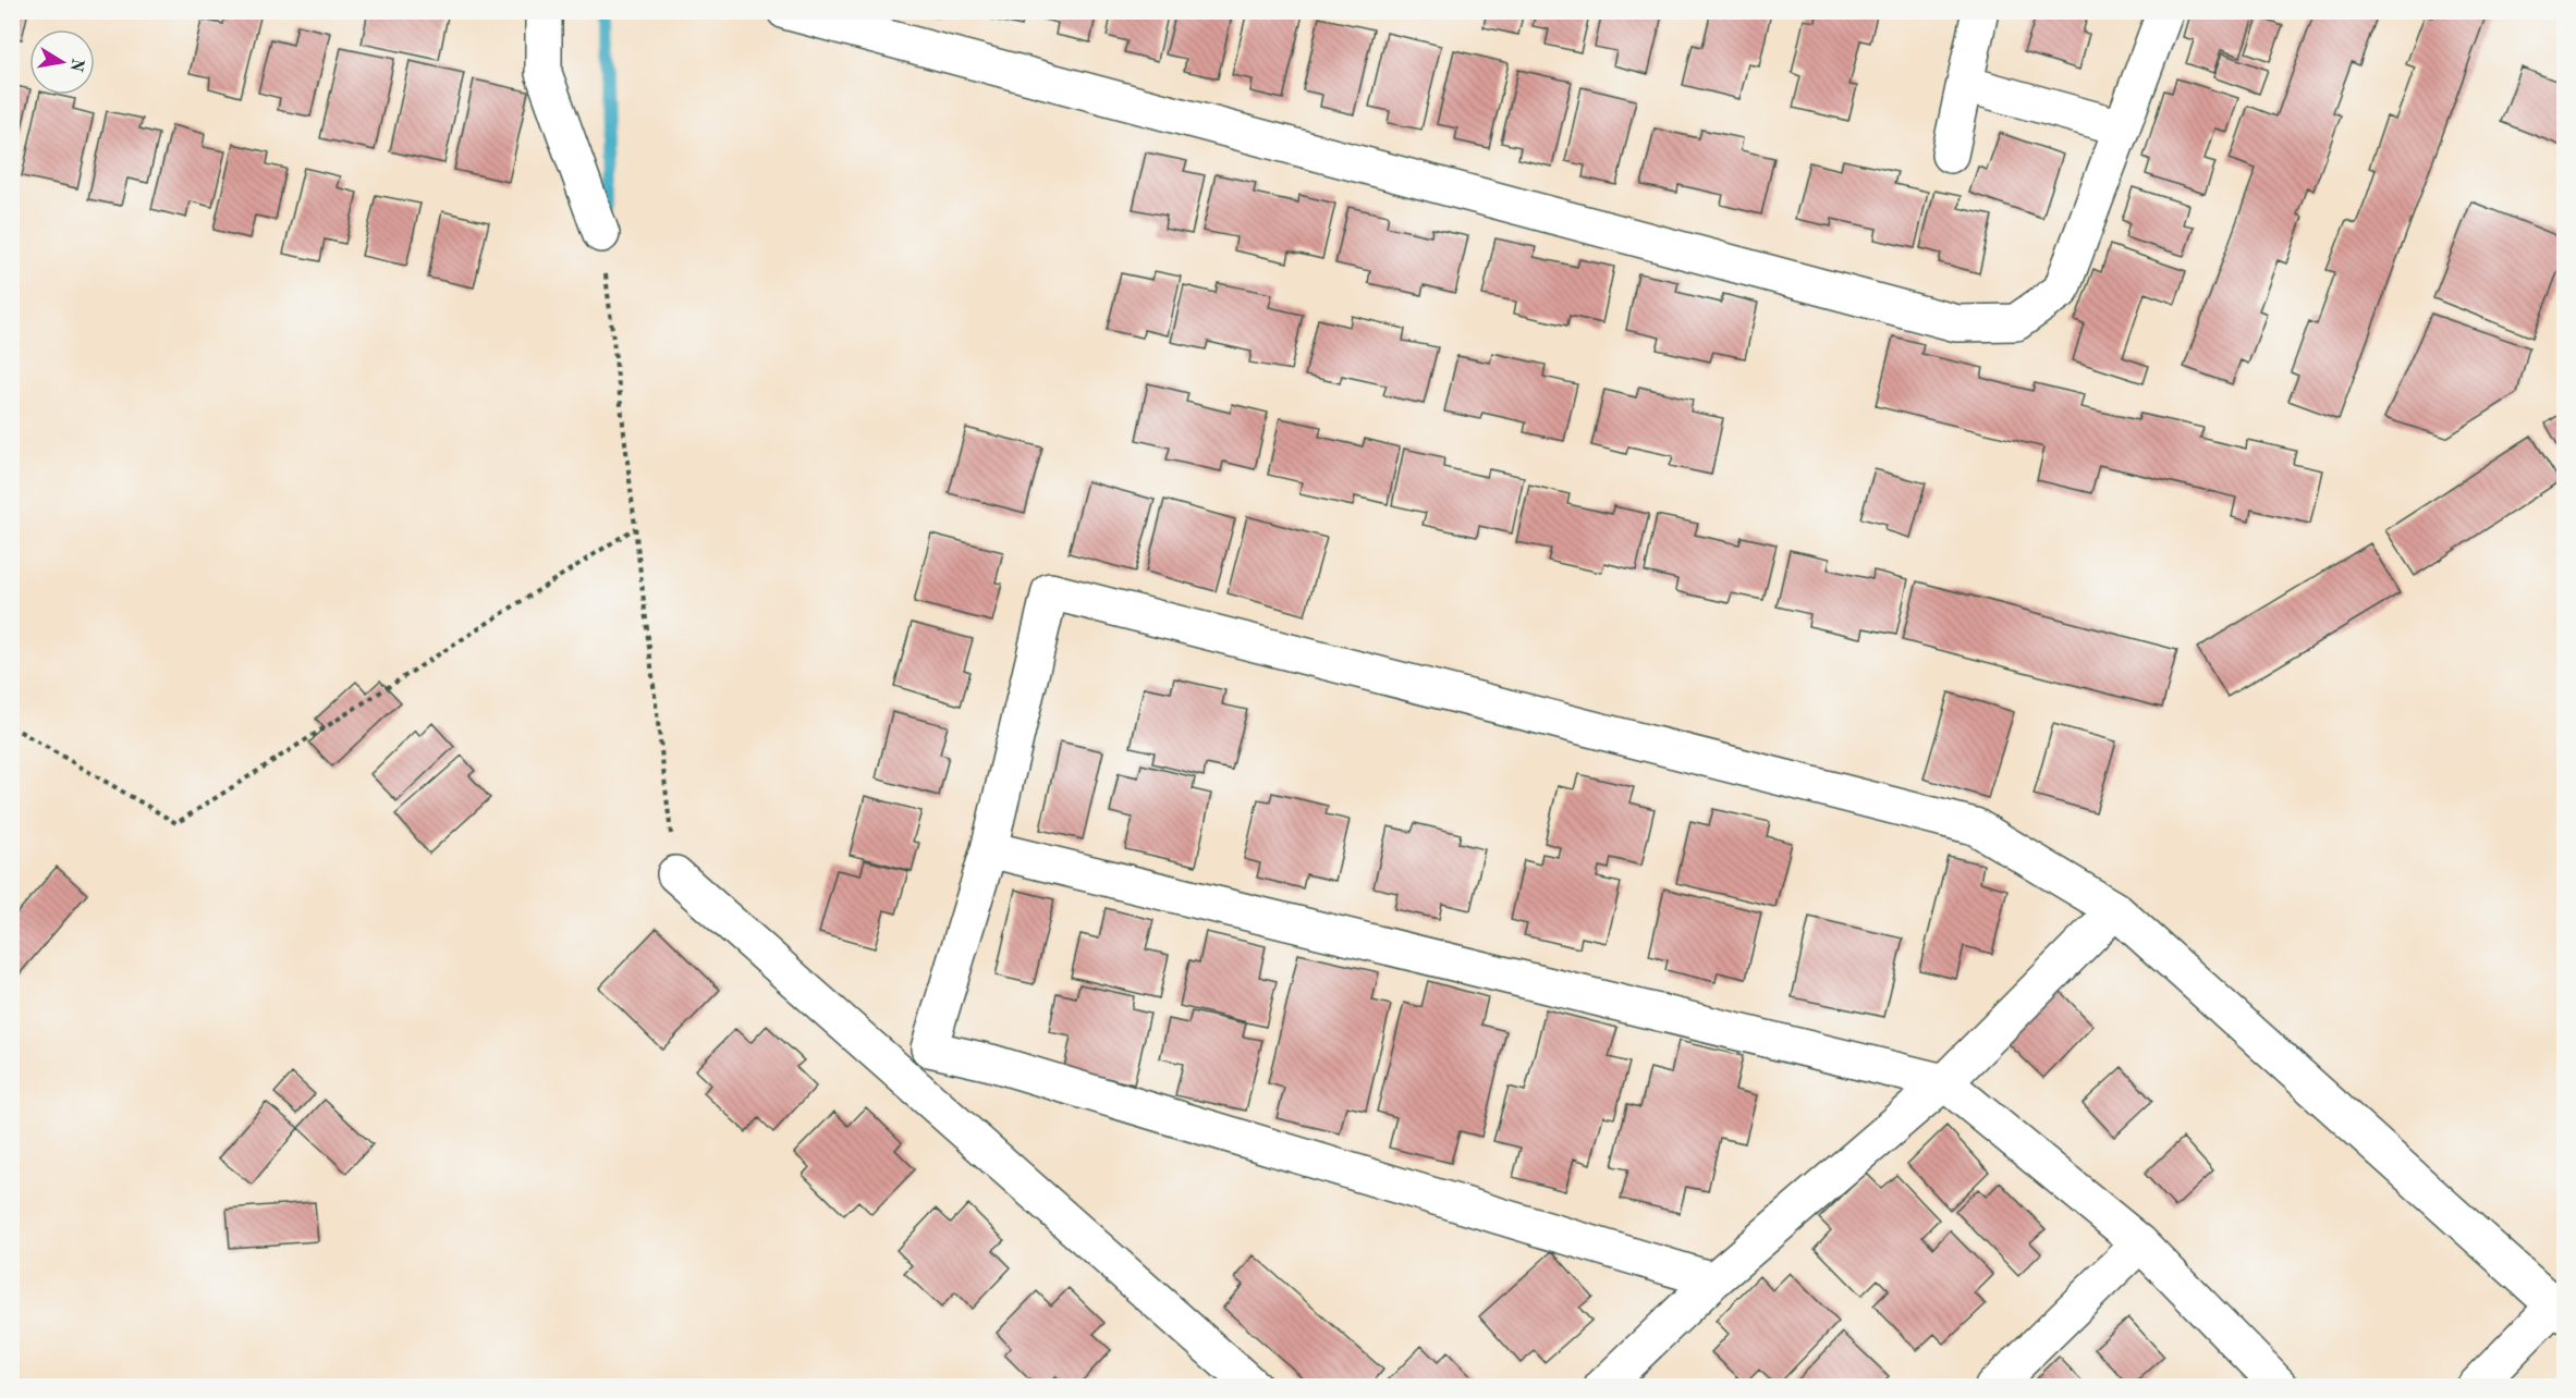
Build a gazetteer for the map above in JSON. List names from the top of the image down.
{
  "north": "right"
}
